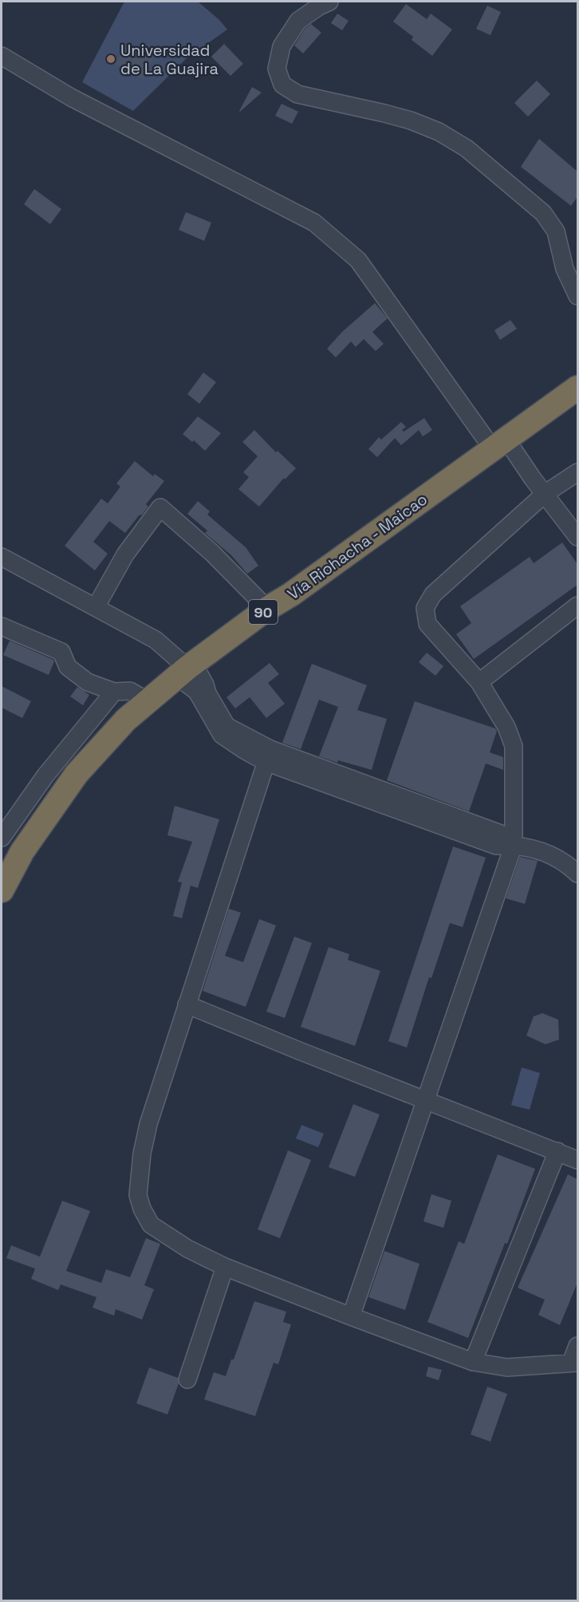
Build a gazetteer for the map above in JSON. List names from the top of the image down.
{
  "streets": {
    "highway": ["Vía Riohacha - Maicao", "90"]
  },
  "places": ["Universidad de La Guajira"]
}
